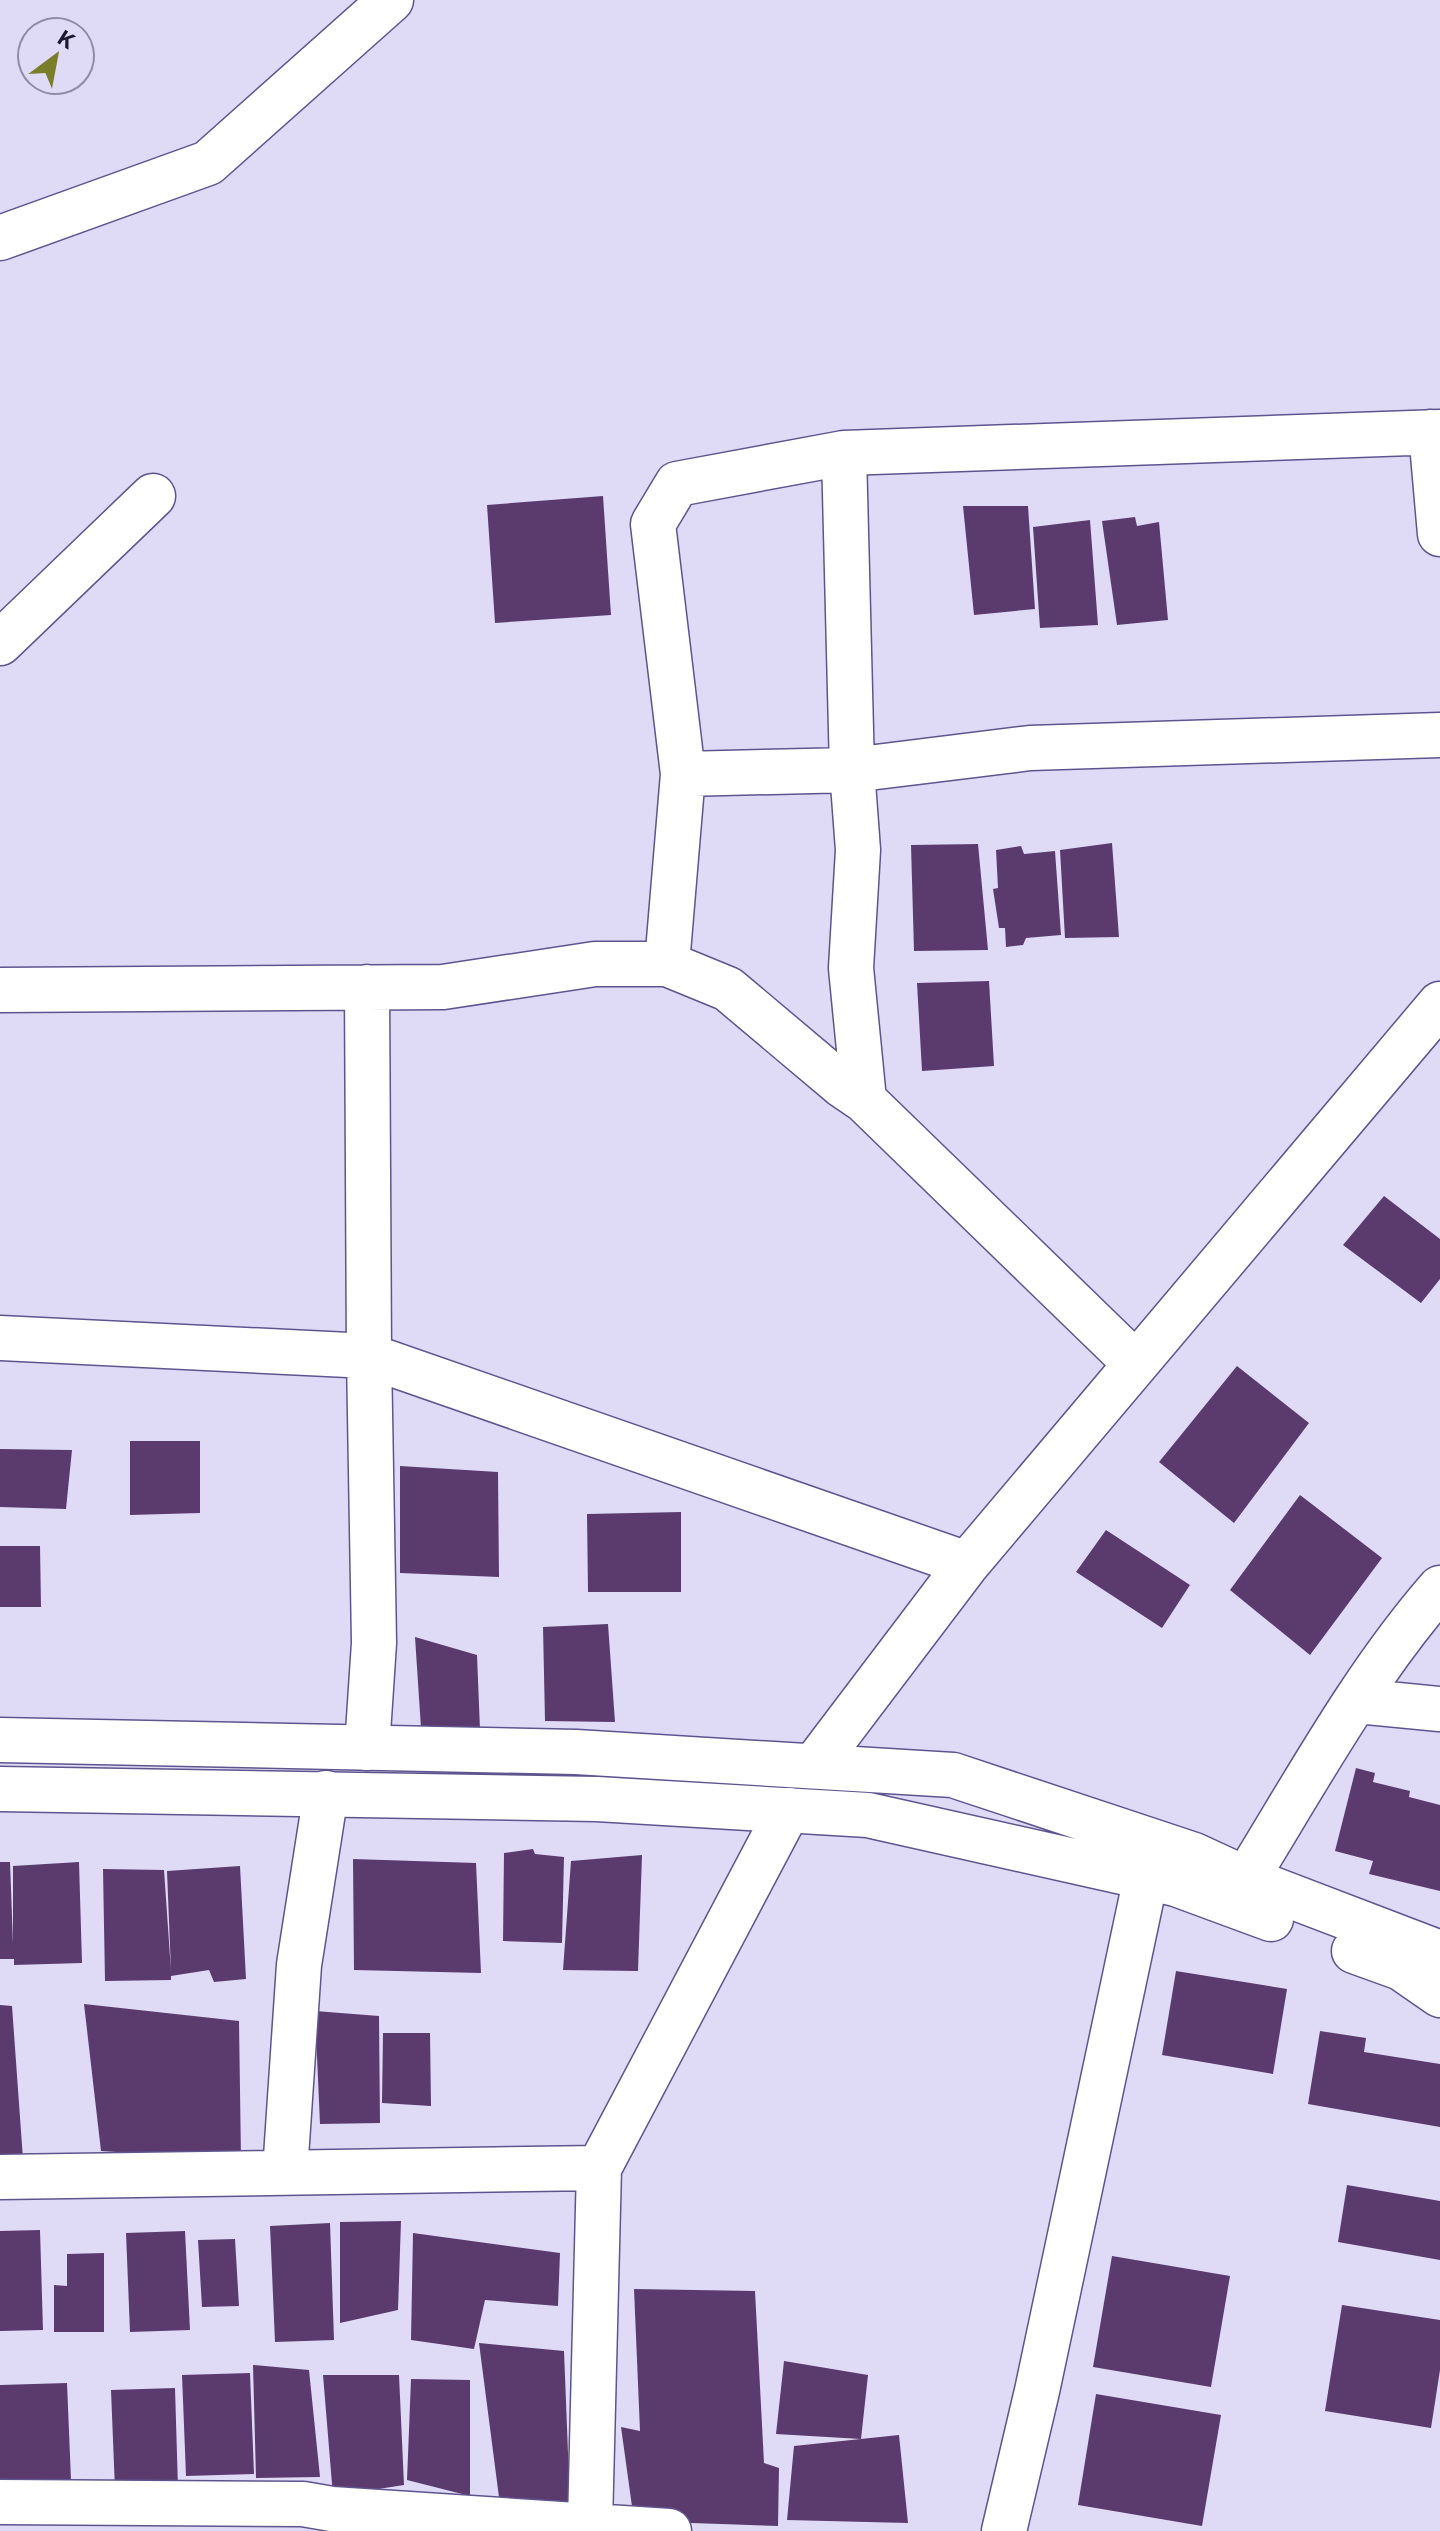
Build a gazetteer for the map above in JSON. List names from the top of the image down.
{
  "north": "top right"
}
